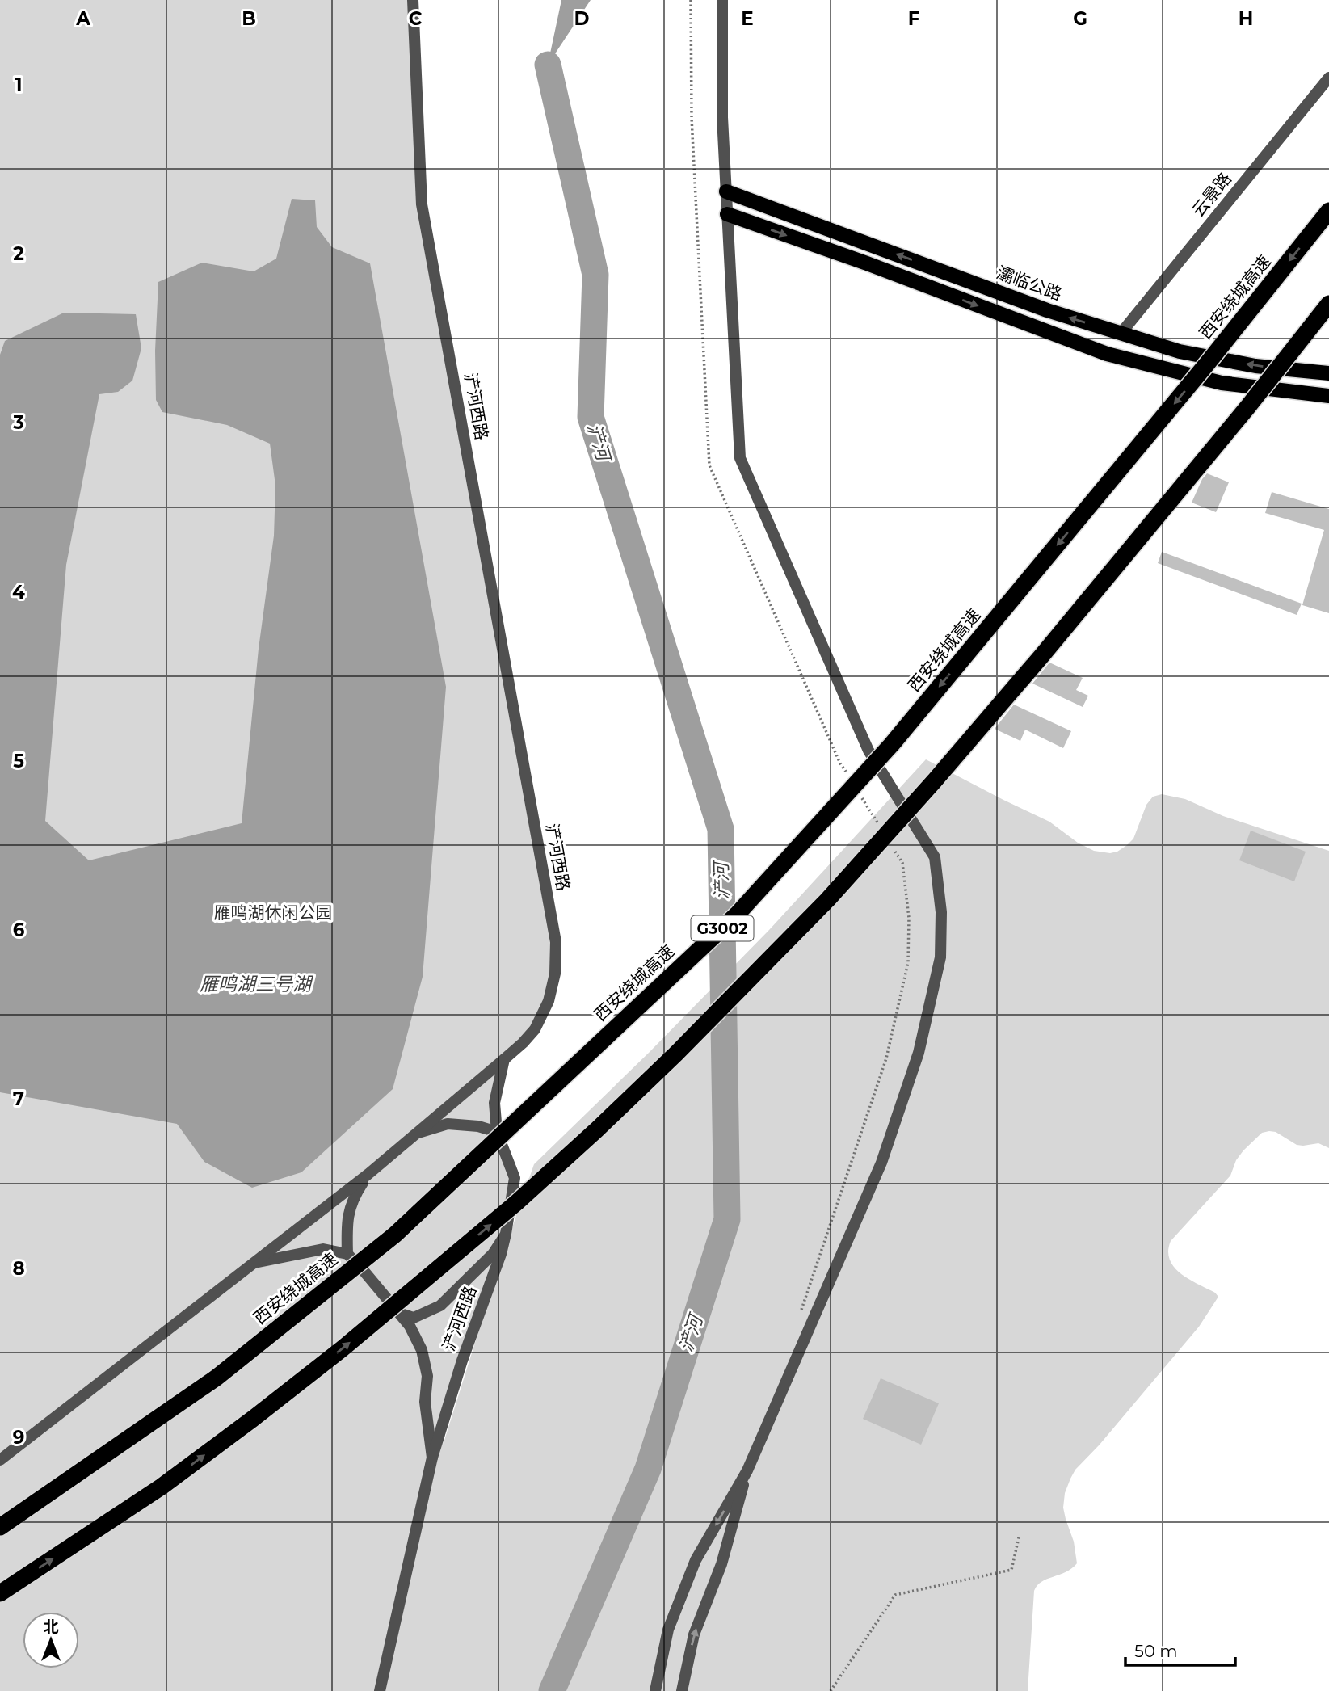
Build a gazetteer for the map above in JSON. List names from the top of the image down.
{
  "streets": {
    "highway": ["西安绕城高速", "G3002"],
    "main road": ["灞临公路"],
    "street": ["云景路", "浐河西路"]
  },
  "crossings": [
    ["云景路", "灞临公路"]
  ],
  "water": ["浐河", "雁鸣湖三号湖"],
  "parks": ["雁鸣湖休闲公园"],
  "scale_bar": "50 m",
  "north": "top",
  "grid": {
    "columns": [
      "A",
      "B",
      "C",
      "D",
      "E",
      "F",
      "G",
      "H"
    ],
    "rows": [
      "1",
      "2",
      "3",
      "4",
      "5",
      "6",
      "7",
      "8",
      "9"
    ]
  }
}
